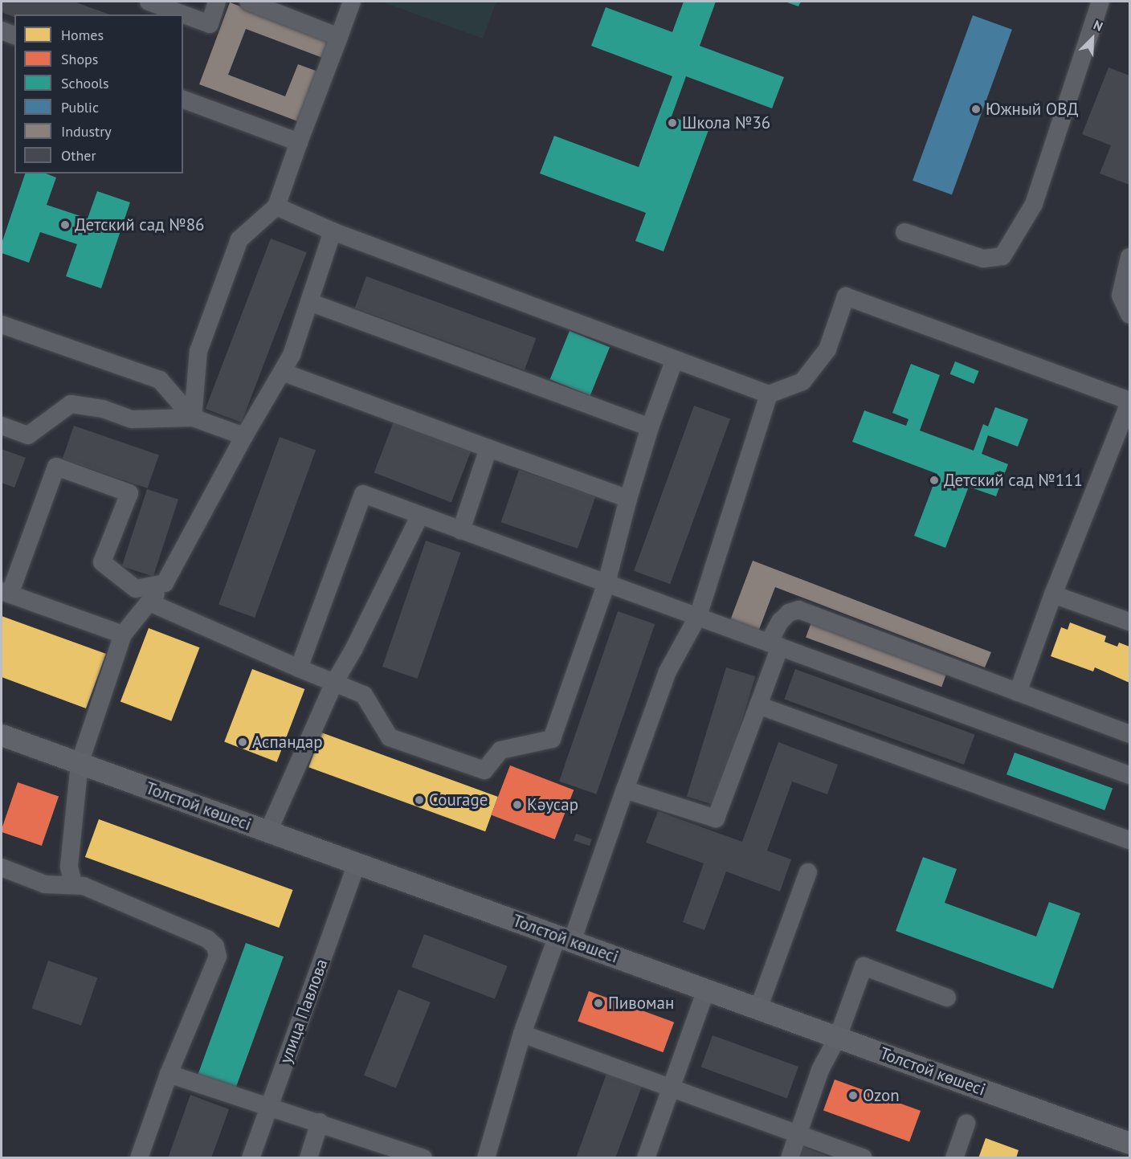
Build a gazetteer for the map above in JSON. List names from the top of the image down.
{
  "streets": {
    "main road": ["Толстой көшесі"],
    "street": ["улица Павлова"]
  },
  "crossings": [
    ["Толстой көшесі", "улица Павлова"]
  ],
  "places": [
    "Южный ОВД",
    "Школа №36",
    "Детский сад №86",
    "Детский сад №111",
    "Аспандар",
    "Courage",
    "Кәусар",
    "Пивоман",
    "Ozon"
  ],
  "legend": [
    "Homes",
    "Shops",
    "Schools",
    "Public",
    "Industry",
    "Other"
  ],
  "north": "top right"
}
